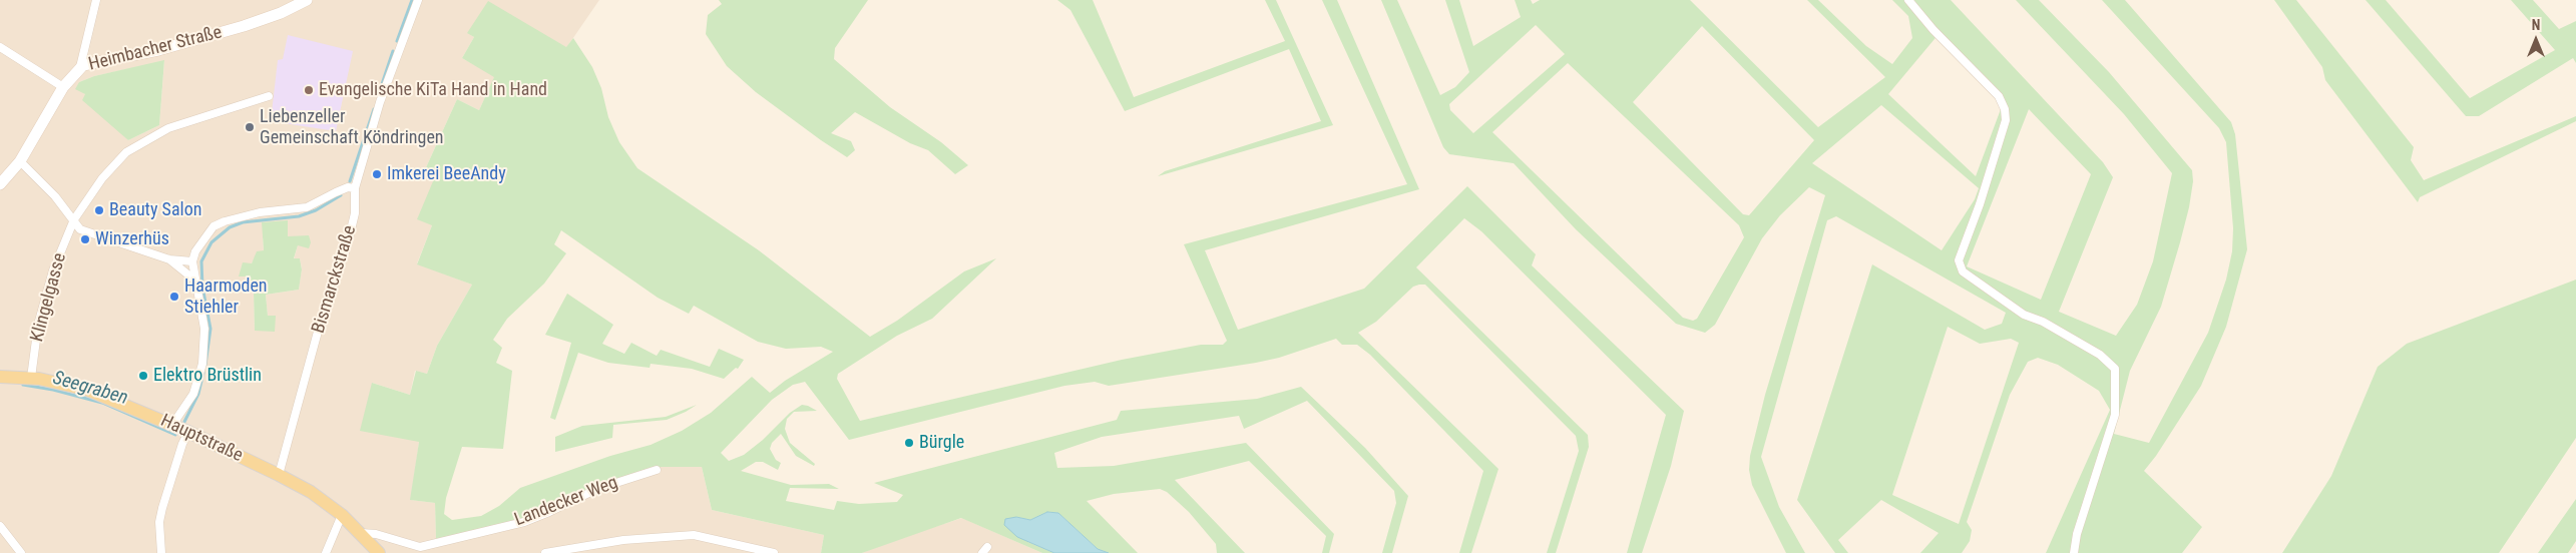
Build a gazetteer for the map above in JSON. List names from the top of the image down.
{
  "streets": {
    "main road": ["Hauptstraße"],
    "street": [
      "Heimbacher Straße",
      "Bismarckstraße",
      "Klingelgasse",
      "Landecker Weg"
    ]
  },
  "crossings": [
    ["Bismarckstraße", "Hauptstraße"],
    ["Klingelgasse", "Hauptstraße"]
  ],
  "water": ["Seegraben"],
  "places": [
    "Evangelische KiTa Hand in Hand",
    "Liebenzeller Gemeinschaft Köndringen",
    "Imkerei BeeAndy",
    "Beauty Salon",
    "Winzerhüs",
    "Haarmoden Stiehler",
    "Elektro Brüstlin",
    "Bürgle"
  ],
  "north": "top"
}
